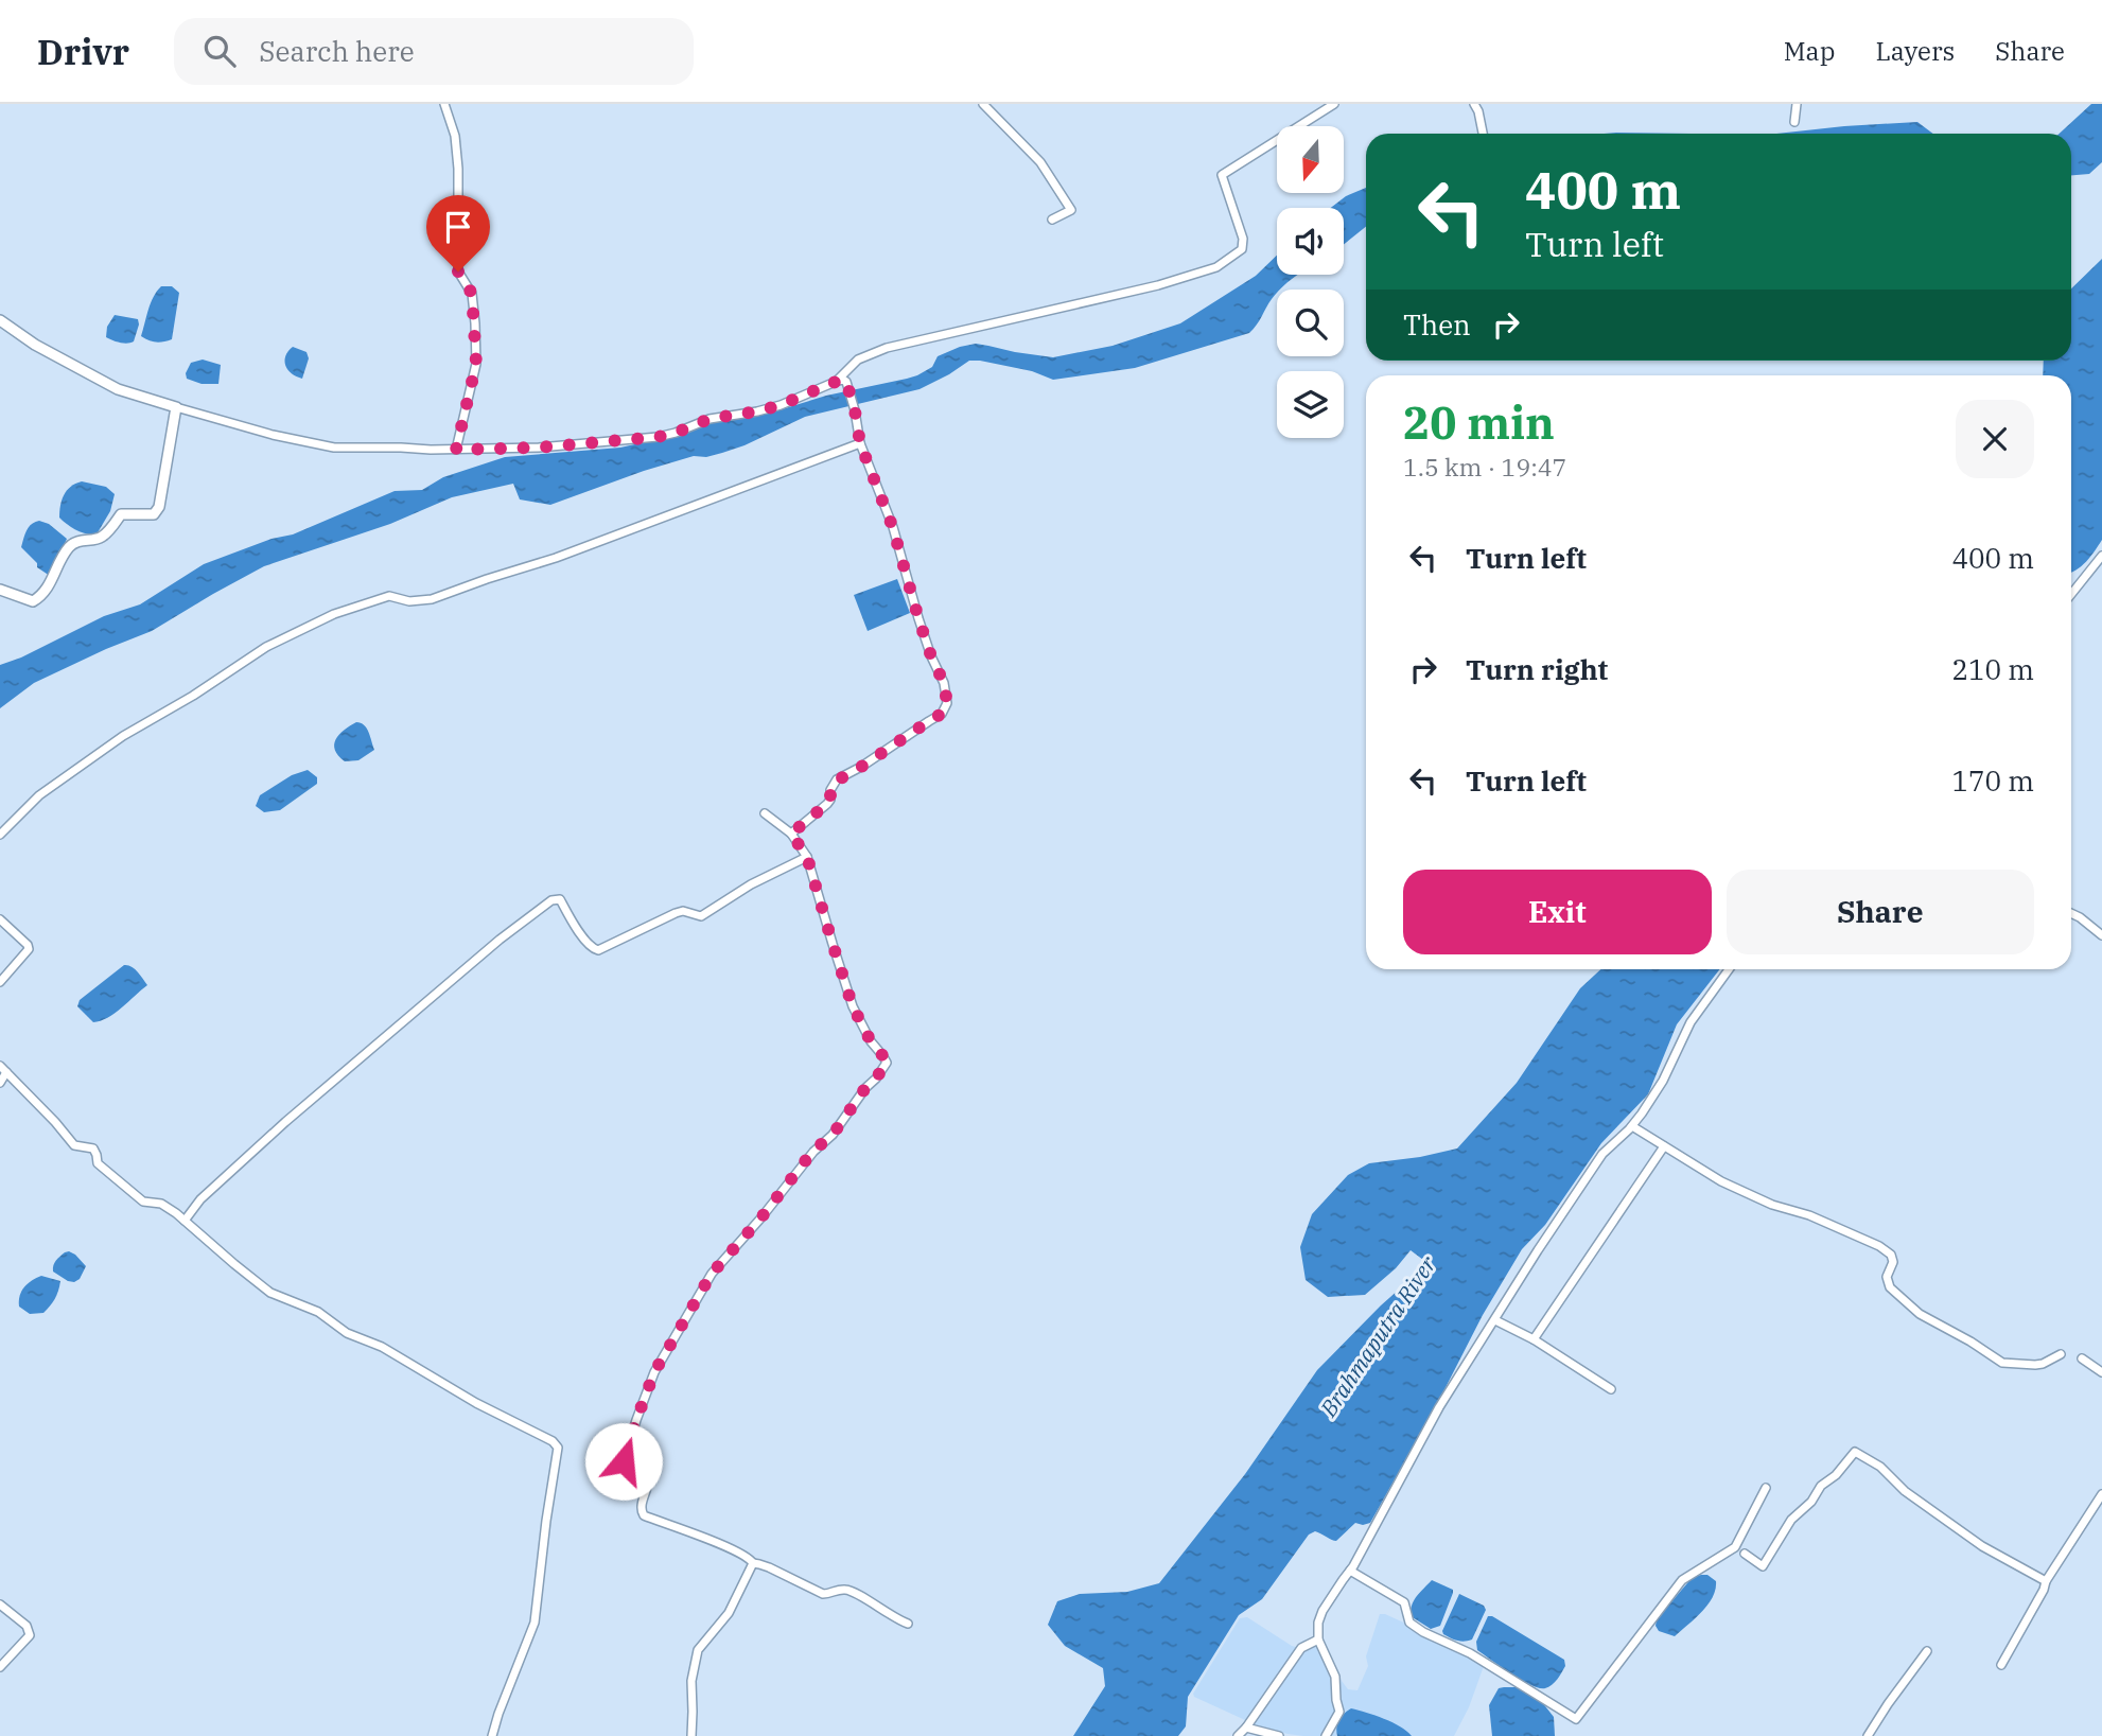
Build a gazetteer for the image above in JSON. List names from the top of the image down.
{
  "water": ["Brahmaputra River"],
  "north": "bottom",
  "page": {
    "header": "Drivr",
    "search": "Search here",
    "nav": ["Map", "Layers", "Share"],
    "turn": ["400 m", "Turn left"],
    "then": "Then",
    "heading": ["20 min", "1.5 km · 19:47"],
    "list": [
      {
        "name": "Turn left",
        "value": "400 m"
      },
      {
        "name": "Turn right",
        "value": "210 m"
      },
      {
        "name": "Turn left",
        "value": "170 m"
      }
    ],
    "buttons": ["Exit", "Share"]
  }
}
